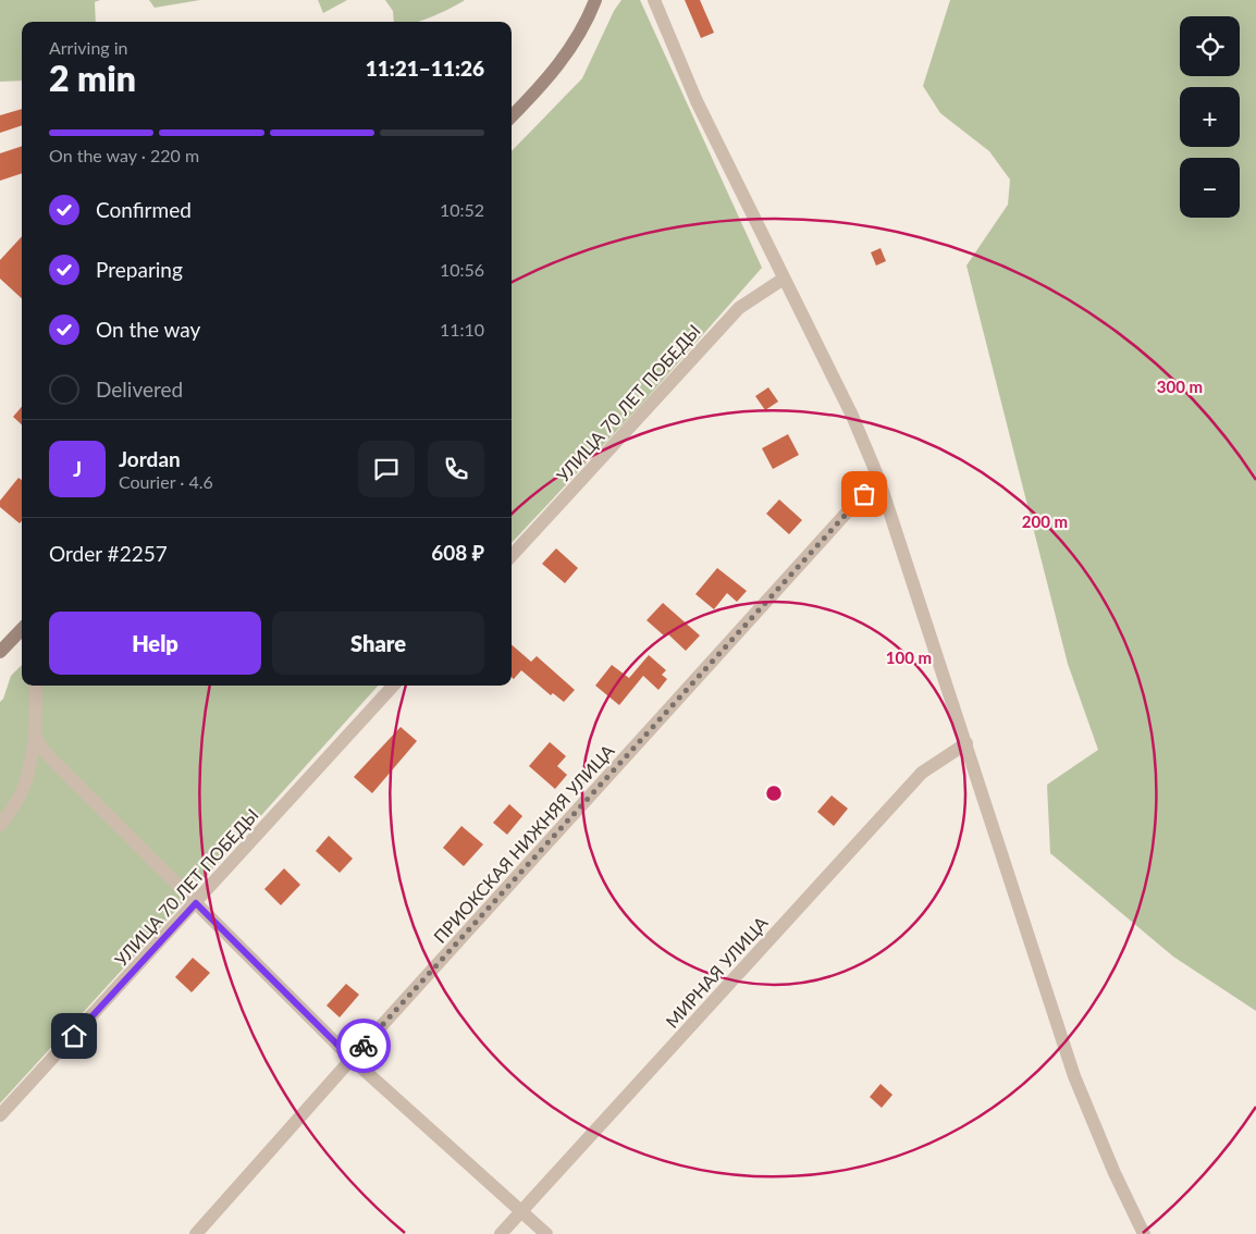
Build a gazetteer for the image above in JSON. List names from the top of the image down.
{
  "streets": {
    "street": ["УЛИЦА 70 ЛЕТ ПОБЕДЫ", "ПРИОКСКАЯ НИЖНЯЯ УЛИЦА", "МИРНАЯ УЛИЦА"]
  },
  "page": {
    "map_buttons": ["+", "−"],
    "heading": ["2 min", "Arriving in", "11:21–11:26"],
    "panel": [
      "Jordan",
      "Courier · 4.6",
      "Order #2257",
      "608 ₽"
    ],
    "bar": "On the way · 220 m",
    "list": [
      ["Confirmed", "10:52"],
      ["Preparing", "10:56"],
      ["On the way", "11:10"],
      "Delivered"
    ],
    "round": "J",
    "buttons": ["Help", "Share"]
  },
  "rings": ["300 m", "200 m", "100 m"]
}
